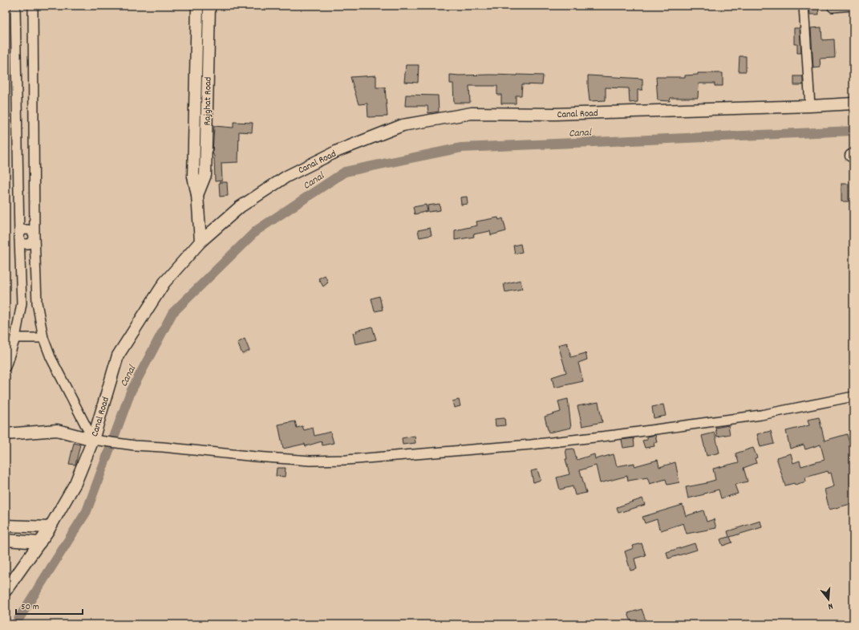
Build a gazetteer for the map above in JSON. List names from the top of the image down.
{
  "streets": {
    "street": ["Rajghat Road", "Canal Road"]
  },
  "crossings": [
    ["Rajghat Road", "Canal Road"]
  ],
  "water": ["Canal"],
  "scale_bar": "50 m",
  "north": "bottom"
}
